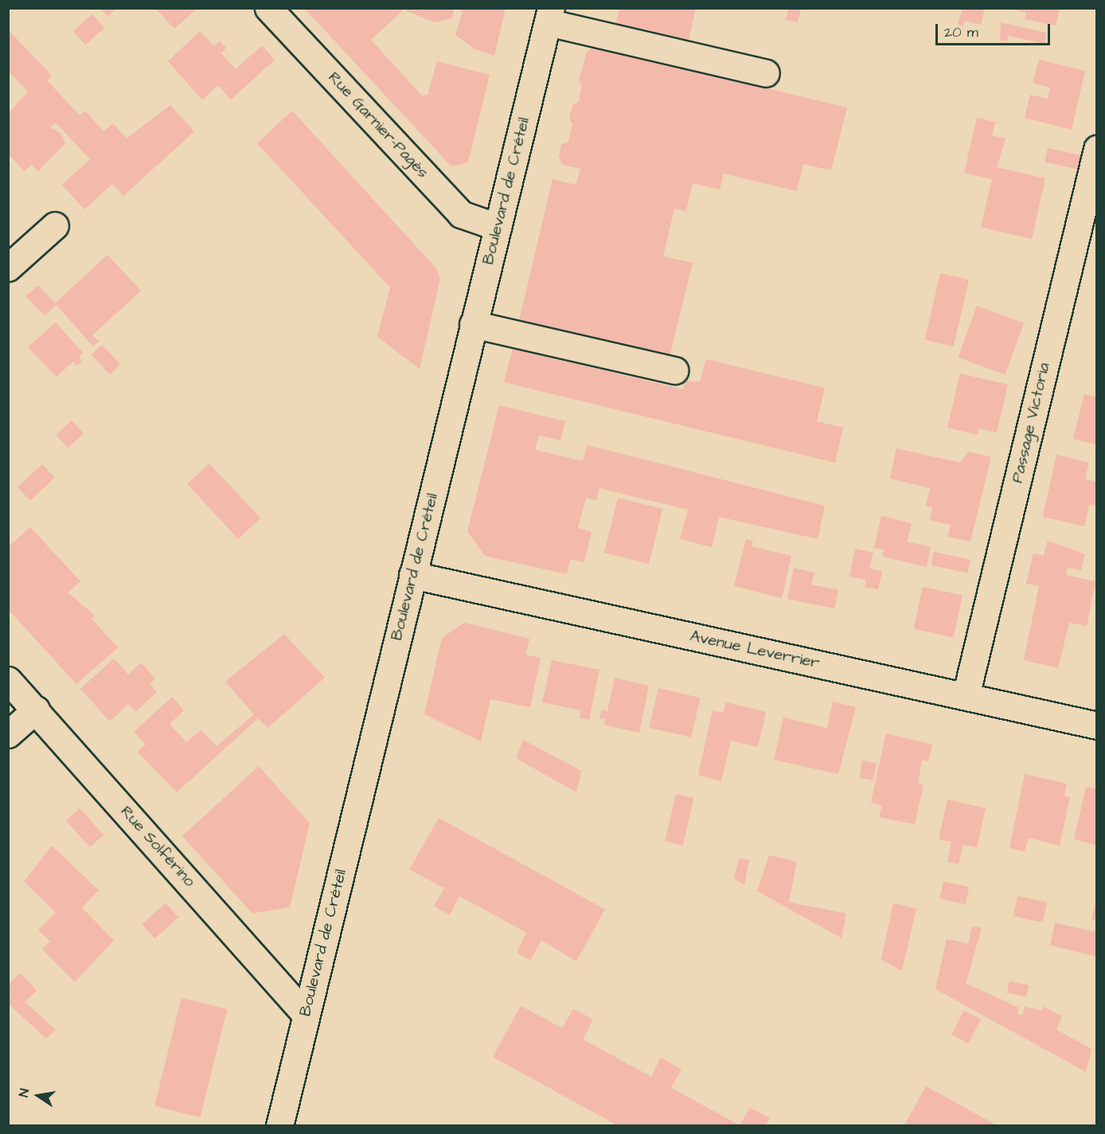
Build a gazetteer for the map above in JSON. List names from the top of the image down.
{
  "streets": {
    "street": [
      "Rue Garnier-Pagès",
      "Boulevard de Créteil",
      "Passage Victoria",
      "Avenue Leverrier",
      "Rue Solférino"
    ]
  },
  "crossings": [
    ["Rue Garnier-Pagès", "Boulevard de Créteil"],
    ["Boulevard de Créteil", "Avenue Leverrier"],
    ["Boulevard de Créteil", "Rue Solférino"],
    ["Passage Victoria", "Avenue Leverrier"]
  ],
  "scale_bar": "20 m",
  "north": "left"
}
